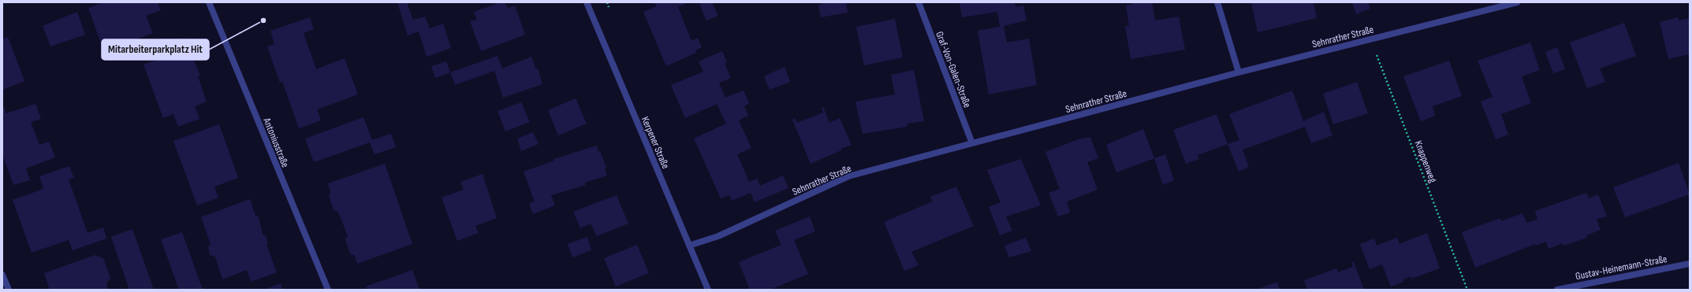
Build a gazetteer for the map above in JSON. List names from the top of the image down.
{
  "streets": {
    "street": [
      "Sehnrather Straße",
      "Graf-Von-Galen-Straße",
      "Antoniusstraße",
      "Kerpener Straße",
      "Gustav-Heinemann-Straße"
    ],
    "path": ["Knappenweg"]
  },
  "crossings": [
    ["Sehnrather Straße", "Graf-Von-Galen-Straße"],
    ["Sehnrather Straße", "Kerpener Straße"],
    ["Sehnrather Straße", "Knappenweg"]
  ],
  "places": ["Mitarbeiterparkplatz Hit"]
}
